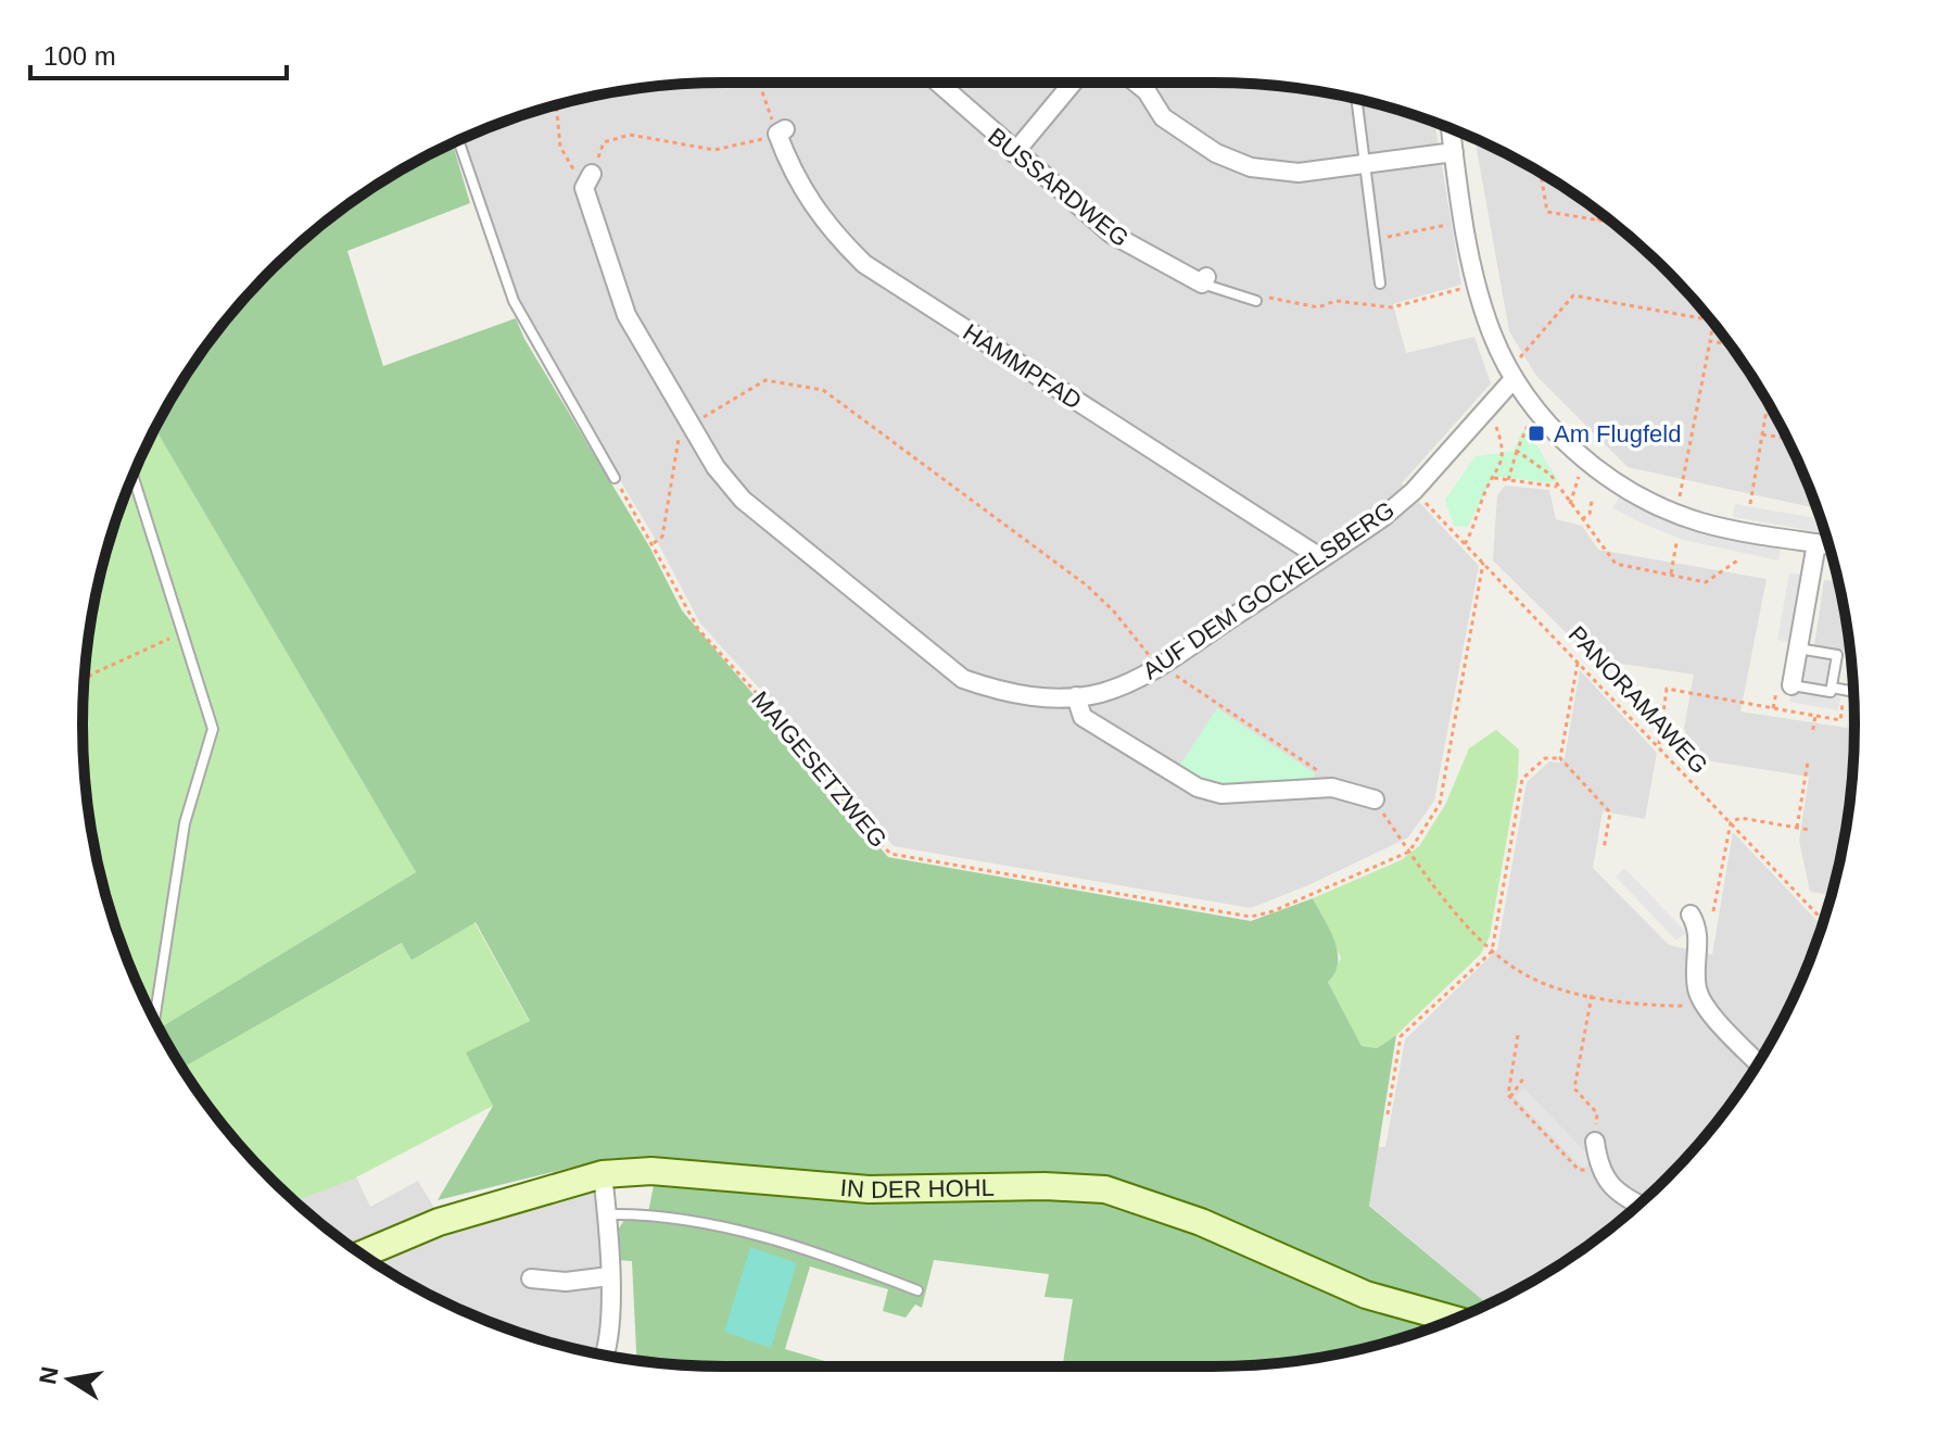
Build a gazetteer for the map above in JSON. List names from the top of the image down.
{
  "streets": {
    "street": [
      "BUSSARDWEG",
      "HAMMPFAD",
      "AUF DEM GOCKELSBERG",
      "IN DER HOHL"
    ],
    "path": ["PANORAMAWEG", "MAIGESETZWEG"]
  },
  "crossings": [
    ["HAMMPFAD", "AUF DEM GOCKELSBERG"],
    ["AUF DEM GOCKELSBERG", "PANORAMAWEG"]
  ],
  "places": {
    "transit": ["Am Flugfeld"]
  },
  "scale_bar": "100 m",
  "north": "left"
}
